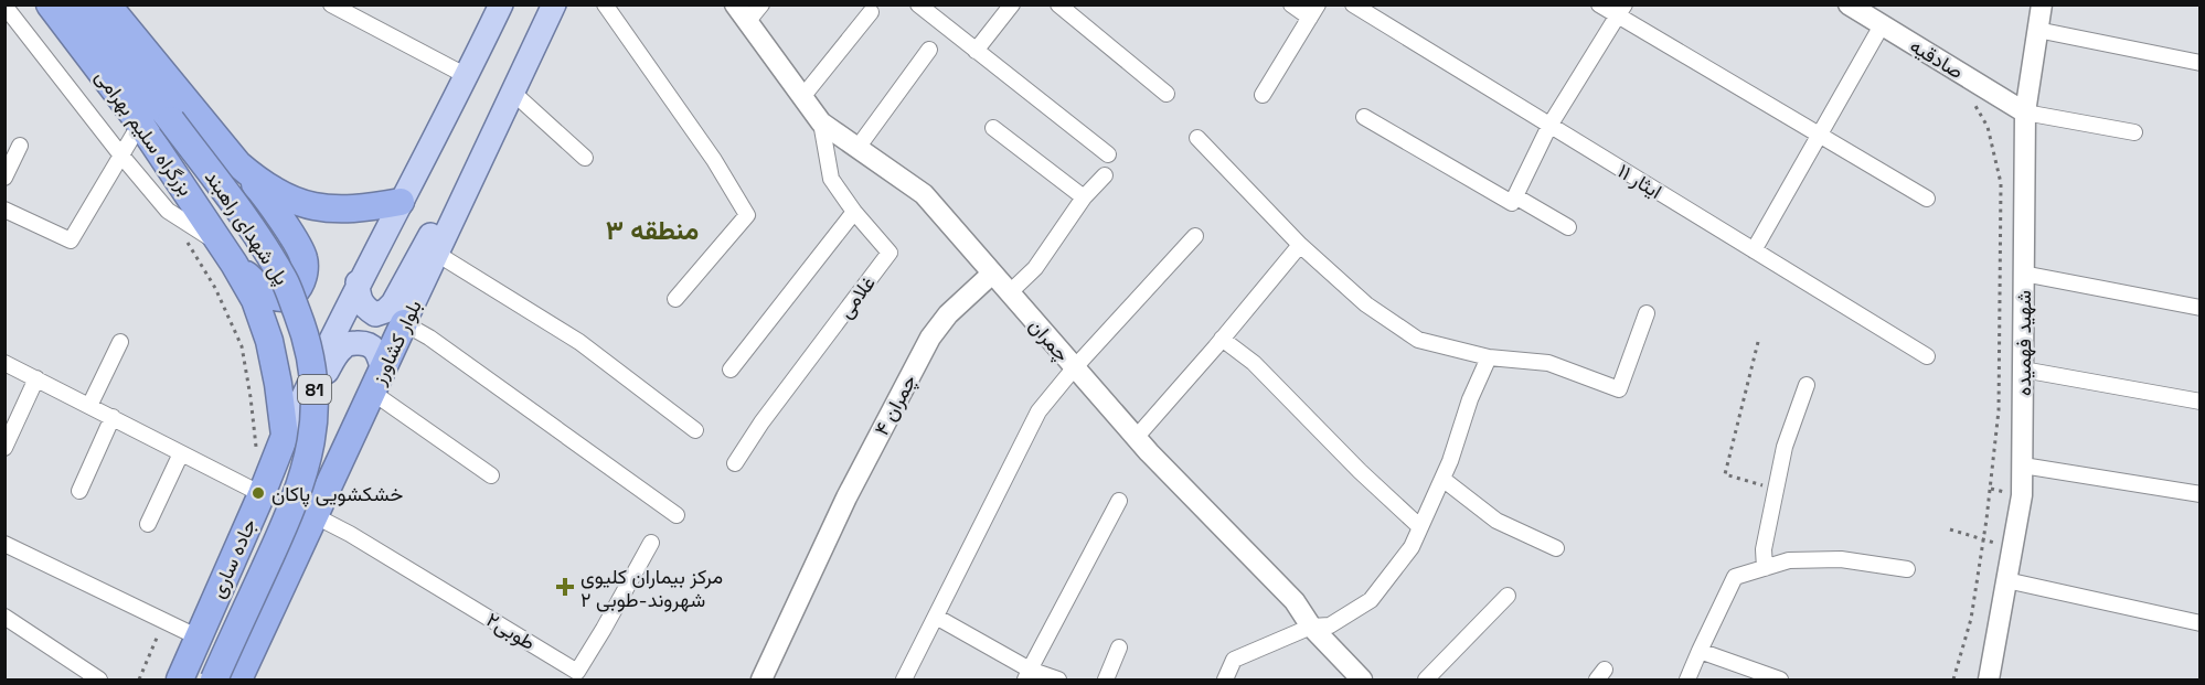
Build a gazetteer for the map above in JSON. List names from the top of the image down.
{
  "streets": {
    "highway": [
      "بزرگراه سلیم بهرامی",
      "پل شهدای راهبند",
      "بلوار کشاورز",
      "81",
      "جاده ساری"
    ],
    "street": [
      "صادقیه",
      "ایثار ۱۱",
      "غلامی",
      "چمران",
      "شهید فهمیده",
      "چمران ۴",
      "طوبی۲"
    ]
  },
  "crossings": [
    ["صادقیه", "شهید فهمیده"],
    ["بزرگراه سلیم بهرامی", "81"],
    ["غلامی", "چمران"],
    ["چمران", "چمران ۴"],
    ["بلوار کشاورز", "طوبی۲"],
    ["81", "جاده ساری"]
  ],
  "districts": ["منطقه ۳"],
  "places": {
    "other": ["خشکشویی پاکان"],
    "health": ["مرکز بیماران کلیوی شهروند-طوبی ۲"]
  }
}
